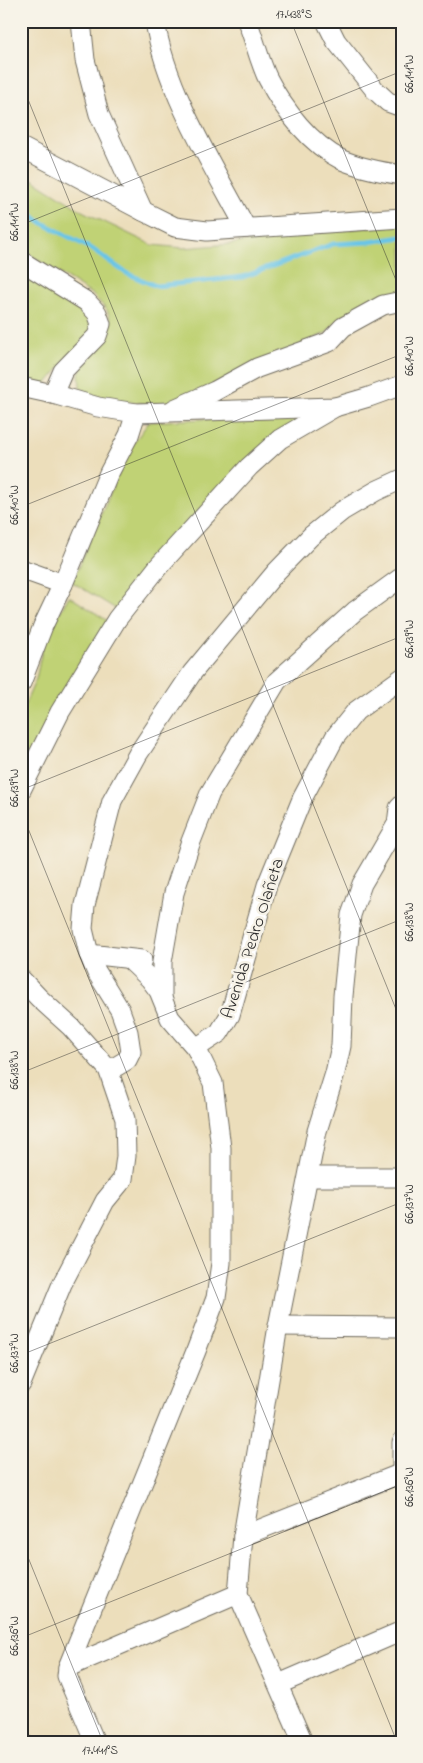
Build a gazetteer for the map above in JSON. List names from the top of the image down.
{
  "streets": {
    "street": ["Avenida Pedro Olañeta"]
  },
  "coordinates": [
    "17.438°S",
    "66.141°W",
    "66.140°W",
    "66.139°W",
    "66.138°W",
    "66.137°W",
    "66.136°W",
    "17.441°S"
  ]
}
